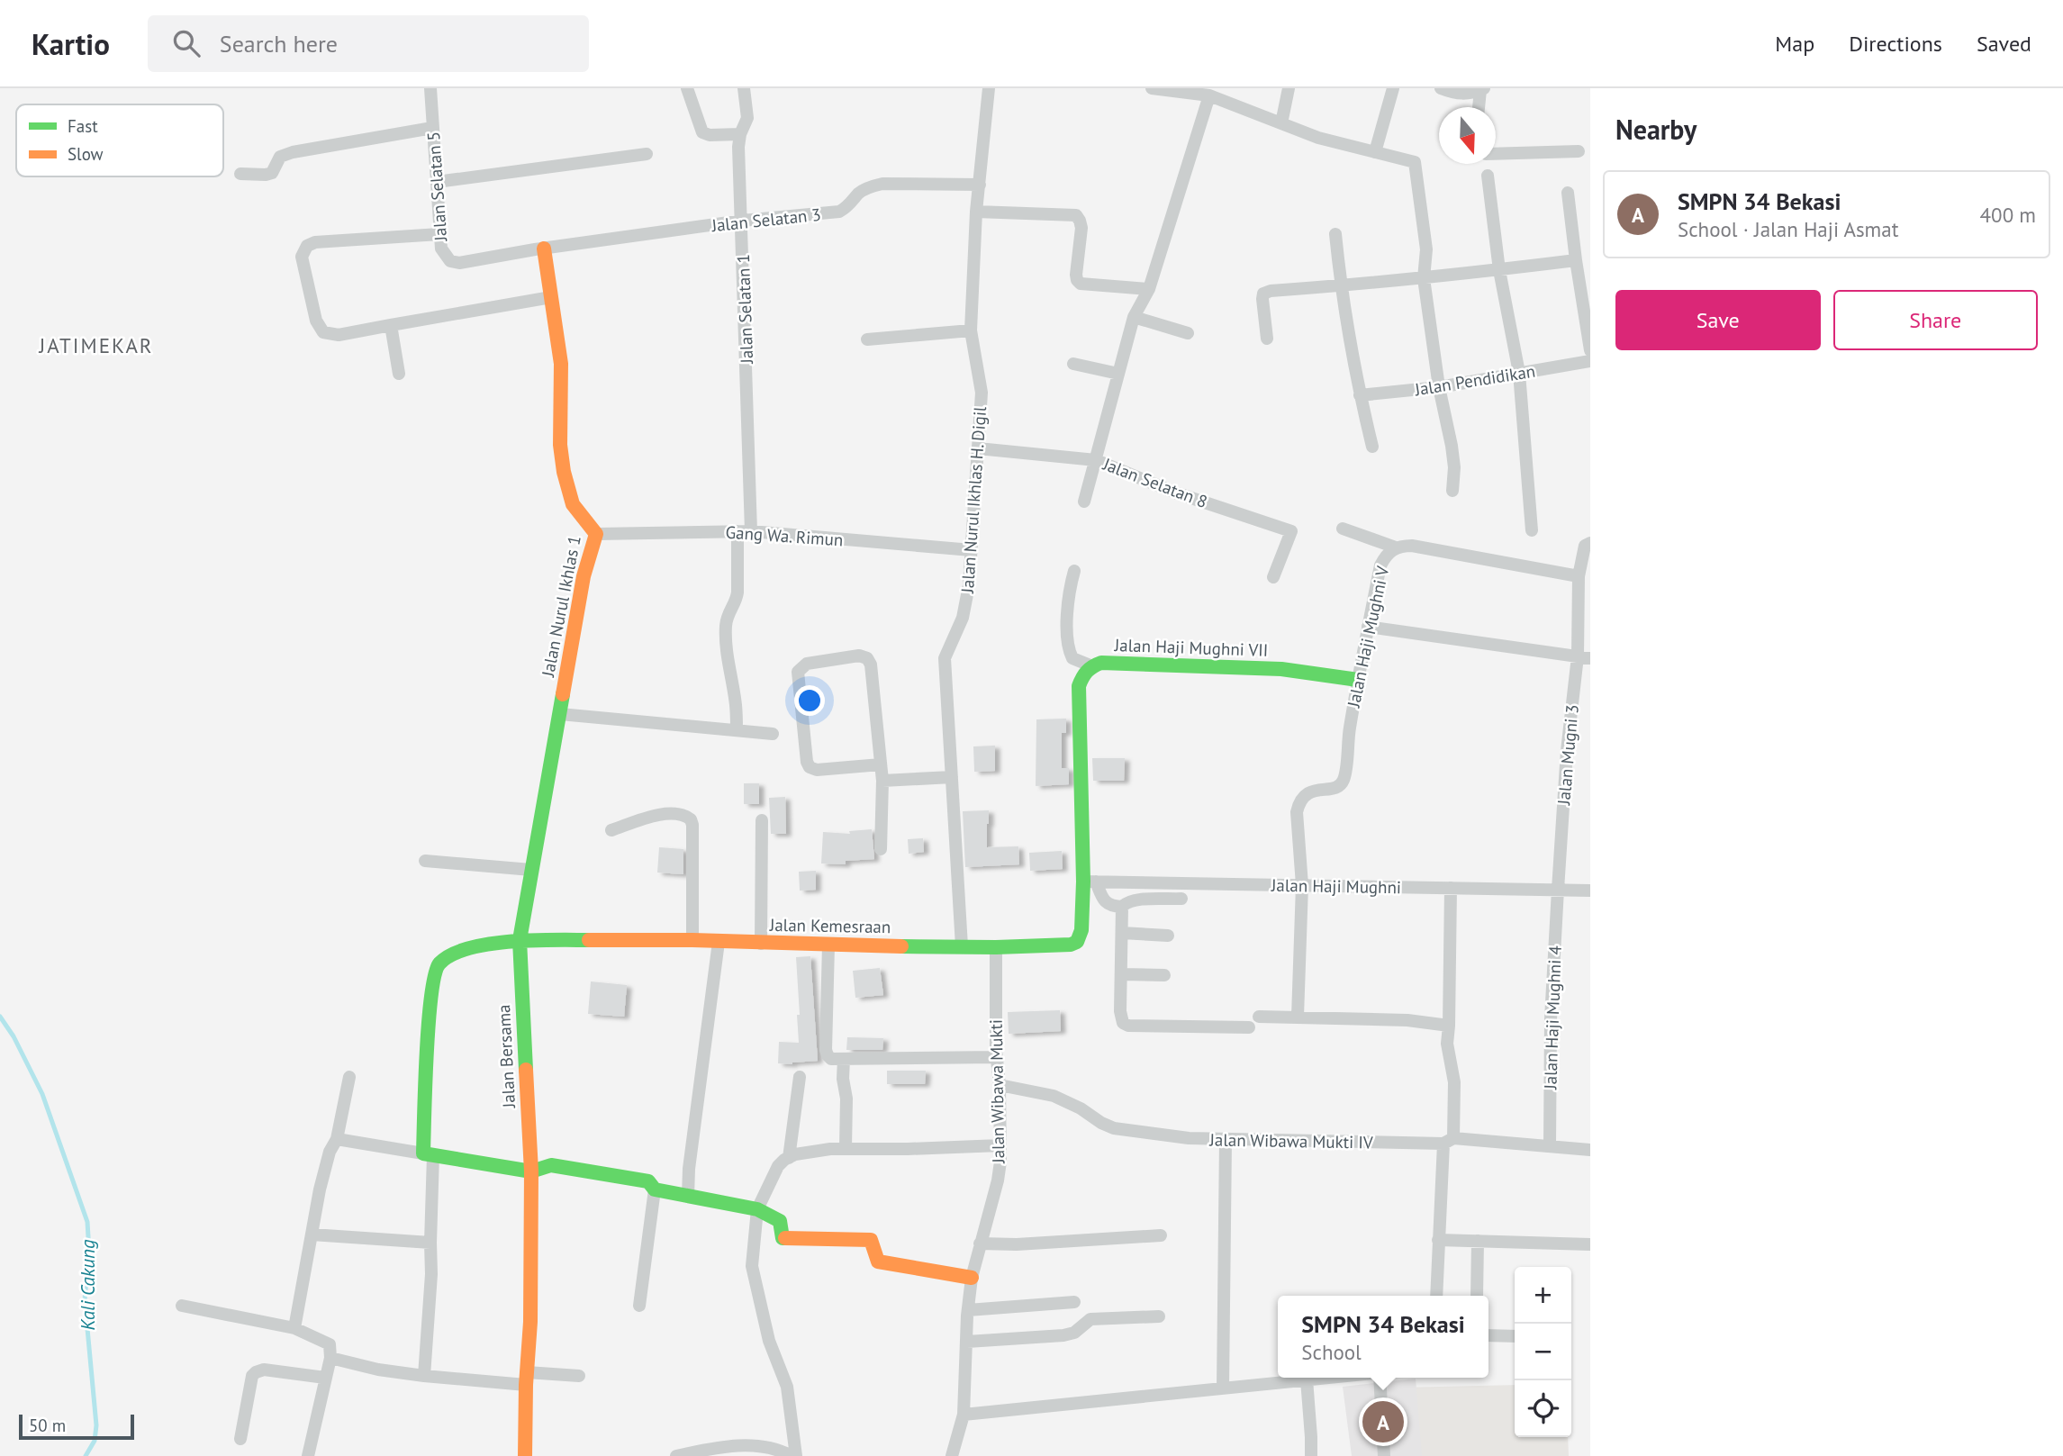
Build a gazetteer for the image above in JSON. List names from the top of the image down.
{
  "streets": {
    "street": [
      "Jalan Selatan 5",
      "Jalan Selatan 3",
      "Jalan Selatan 1",
      "Jalan Pendidikan",
      "Jalan Selatan 8",
      "Jalan Nurul Ikhlas H. Digil",
      "Gang Wa. Rimun",
      "Jalan Nurul Ikhlas 1",
      "Jalan Haji Mughni V",
      "Jalan Haji Mughni VII",
      "Jalan Mugni 3",
      "Jalan Haji Mughni",
      "Jalan Kemesraan",
      "Jalan Haji Mughni 4",
      "Jalan Bersama",
      "Jalan Wibawa Mukti",
      "Jalan Wibawa Mukti IV"
    ]
  },
  "crossings": [
    ["Jalan Selatan 5", "Jalan Selatan 3"],
    ["Jalan Selatan 5", "Jalan Nurul Ikhlas 1"],
    ["Jalan Selatan 3", "Jalan Selatan 1"],
    ["Jalan Selatan 3", "Jalan Nurul Ikhlas H. Digil"],
    ["Jalan Selatan 3", "Jalan Nurul Ikhlas 1"],
    ["Jalan Selatan 1", "Gang Wa. Rimun"],
    ["Jalan Selatan 8", "Jalan Nurul Ikhlas H. Digil"],
    ["Jalan Nurul Ikhlas H. Digil", "Gang Wa. Rimun"],
    ["Jalan Nurul Ikhlas H. Digil", "Jalan Kemesraan"],
    ["Gang Wa. Rimun", "Jalan Nurul Ikhlas 1"],
    ["Jalan Nurul Ikhlas 1", "Jalan Kemesraan"],
    ["Jalan Nurul Ikhlas 1", "Jalan Bersama"],
    ["Jalan Haji Mughni V", "Jalan Haji Mughni VII"],
    ["Jalan Haji Mughni V", "Jalan Mugni 3"],
    ["Jalan Haji Mughni V", "Jalan Haji Mughni"],
    ["Jalan Haji Mughni VII", "Jalan Haji Mughni"],
    ["Jalan Haji Mughni VII", "Jalan Kemesraan"],
    ["Jalan Mugni 3", "Jalan Haji Mughni"],
    ["Jalan Mugni 3", "Jalan Haji Mughni 4"],
    ["Jalan Haji Mughni", "Jalan Kemesraan"],
    ["Jalan Haji Mughni", "Jalan Haji Mughni 4"],
    ["Jalan Kemesraan", "Jalan Bersama"],
    ["Jalan Kemesraan", "Jalan Wibawa Mukti"],
    ["Jalan Haji Mughni 4", "Jalan Wibawa Mukti IV"],
    ["Jalan Wibawa Mukti", "Jalan Wibawa Mukti IV"]
  ],
  "districts": ["JATIMEKAR"],
  "water": ["Kali Cakung"],
  "legend": ["Fast", "Slow"],
  "scale_bar": "50 m",
  "north": "bottom",
  "page": {
    "header": "Kartio",
    "search": "Search here",
    "nav": ["Map", "Directions", "Saved"],
    "heading": "Nearby",
    "list": [
      {
        "mark": "A",
        "name": "SMPN 34 Bekasi",
        "note": "School · Jalan Haji Asmat",
        "value": "400 m"
      }
    ],
    "buttons": ["Save", "Share"],
    "map_buttons": ["+", "−"],
    "popup": ["SMPN 34 Bekasi", "School"],
    "pins": "A",
    "scale": "50 m"
  }
}
